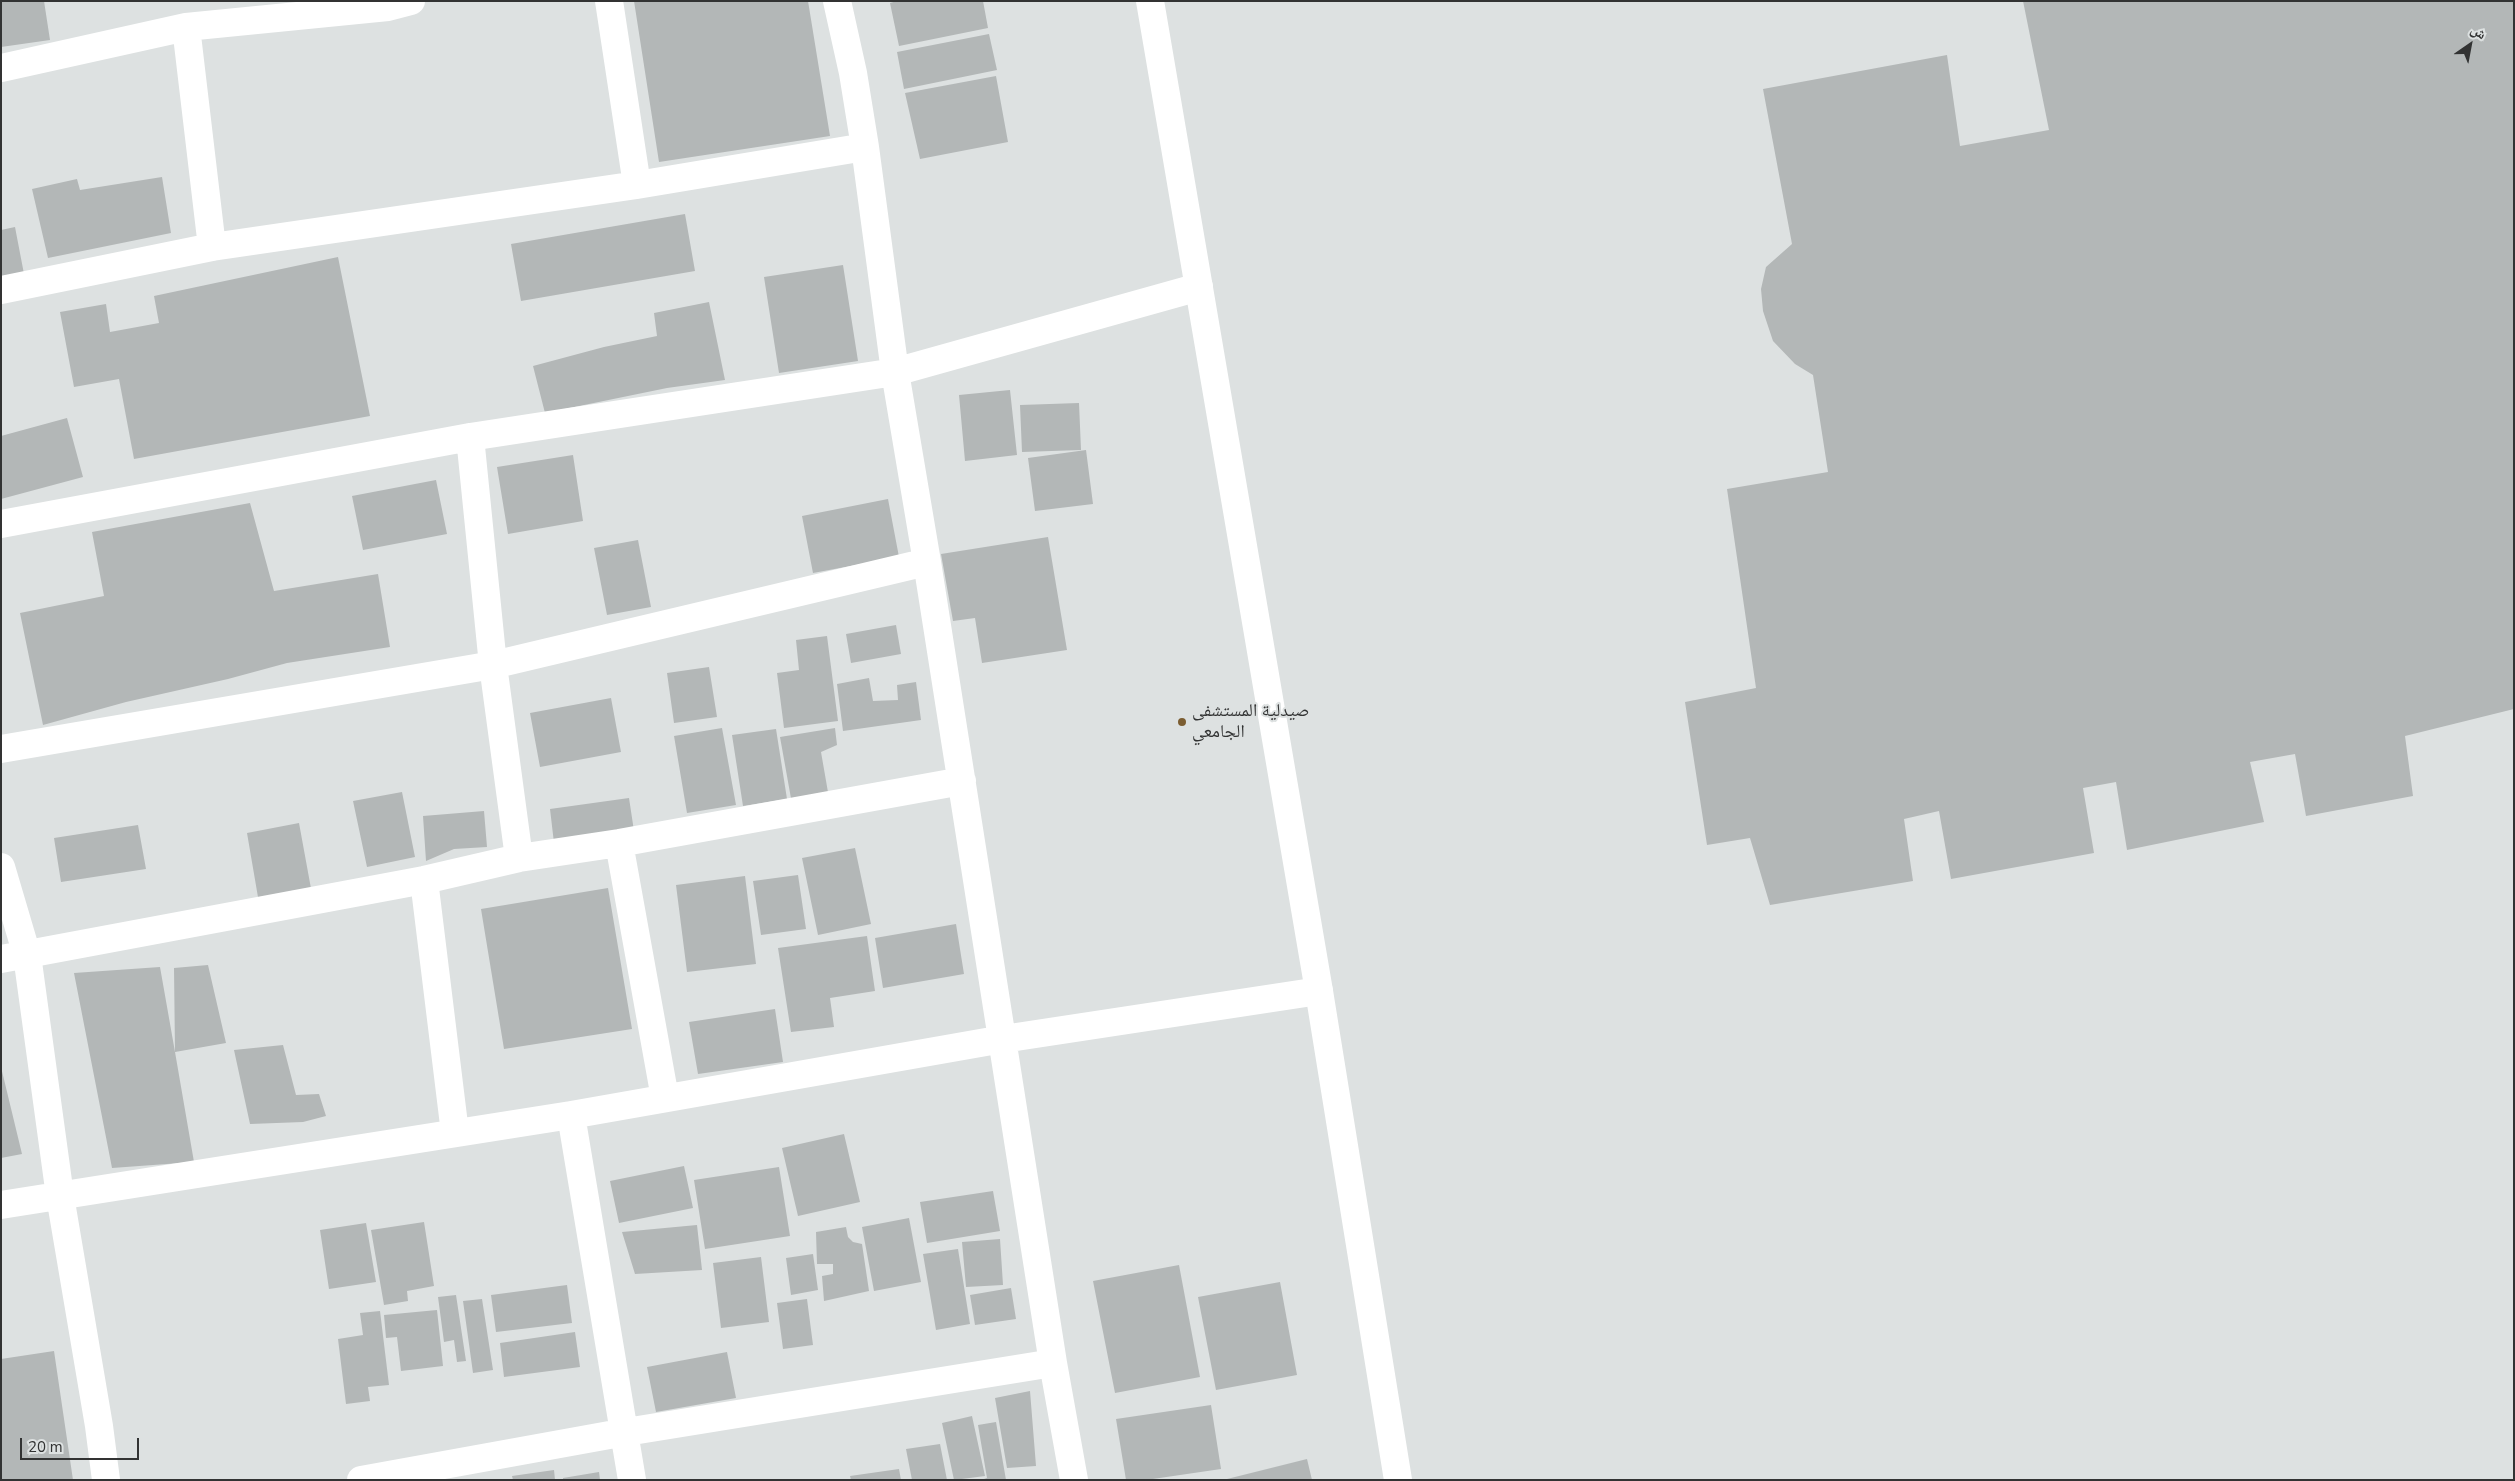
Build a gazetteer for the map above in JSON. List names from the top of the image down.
{
  "places": ["صيدلية المستشفى الجامعي"],
  "scale_bar": "20 m",
  "north": "top right"
}
